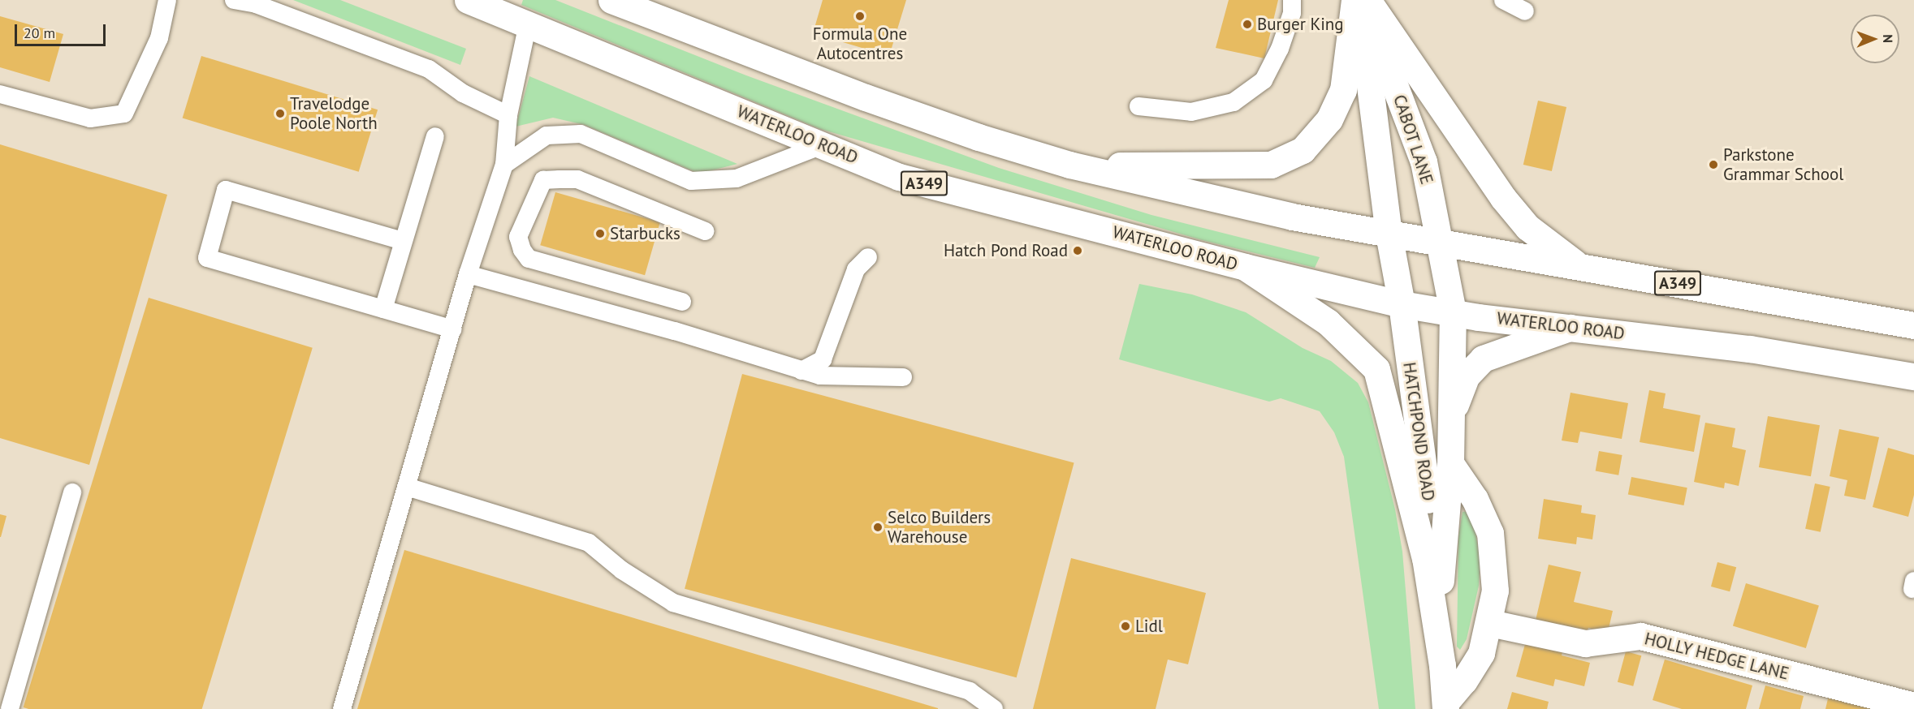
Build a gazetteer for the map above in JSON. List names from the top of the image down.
{
  "streets": {
    "main road": [
      "WATERLOO ROAD",
      "CABOT LANE",
      "A349",
      "HATCHPOND ROAD",
      "HOLLY HEDGE LANE"
    ]
  },
  "crossings": [
    ["WATERLOO ROAD", "CABOT LANE"],
    ["WATERLOO ROAD", "HATCHPOND ROAD"],
    ["CABOT LANE", "A349"],
    ["CABOT LANE", "HATCHPOND ROAD"]
  ],
  "places": [
    "Formula One Autocentres",
    "Burger King",
    "Travelodge Poole North",
    "Parkstone Grammar School",
    "Starbucks",
    "Hatch Pond Road",
    "Selco Builders Warehouse",
    "Lidl"
  ],
  "scale_bar": "20 m",
  "north": "right"
}
